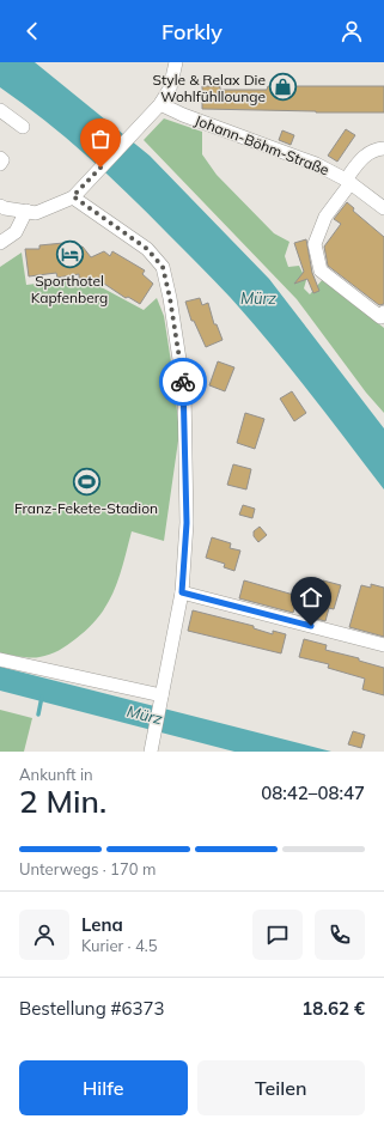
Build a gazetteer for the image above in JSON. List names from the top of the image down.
{
  "streets": {
    "street": ["Johann-Böhm-Straße"]
  },
  "water": ["Mürz"],
  "places": {
    "shop": ["Style & Relax Die Wohlfühllounge"],
    "hotel": ["Sporthotel Kapfenberg"],
    "sports": ["Franz-Fekete-Stadion"]
  },
  "page": {
    "header": "Forkly",
    "heading": ["2 Min.", "Ankunft in", "08:42–08:47"],
    "panel": [
      "Lena",
      "Kurier · 4.5",
      "Bestellung #6373",
      "18.62 €"
    ],
    "bar": "Unterwegs · 170 m",
    "buttons": ["Hilfe", "Teilen"]
  }
}
